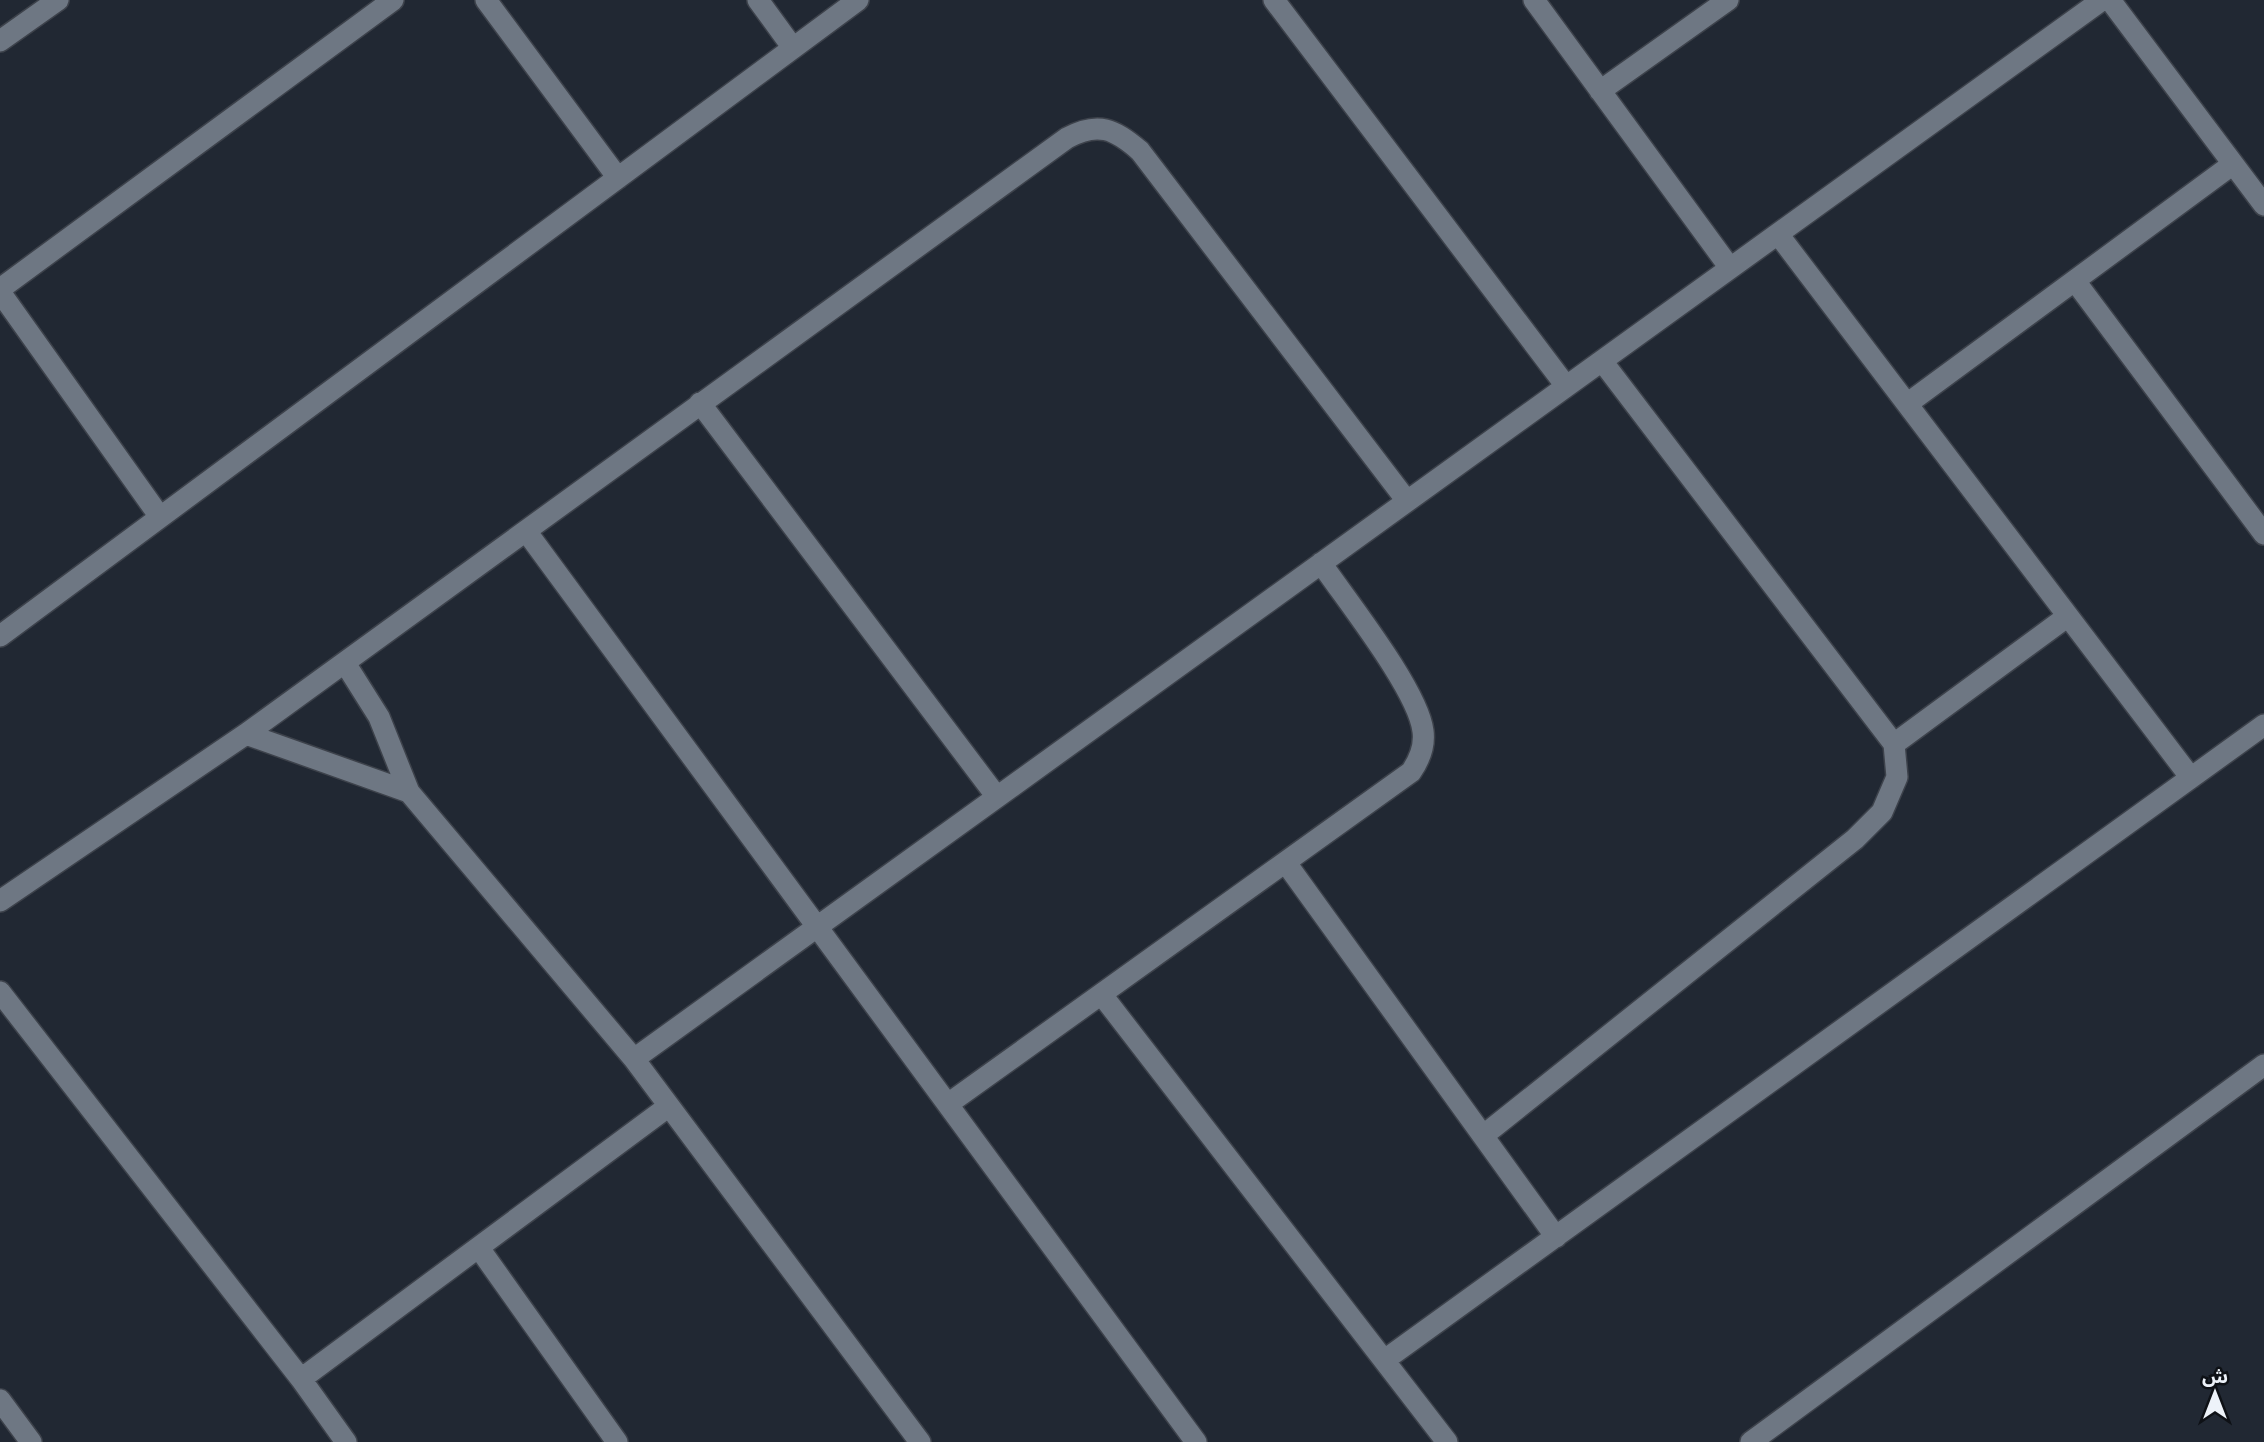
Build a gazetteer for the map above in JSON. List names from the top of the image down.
{
  "north": "top"
}
